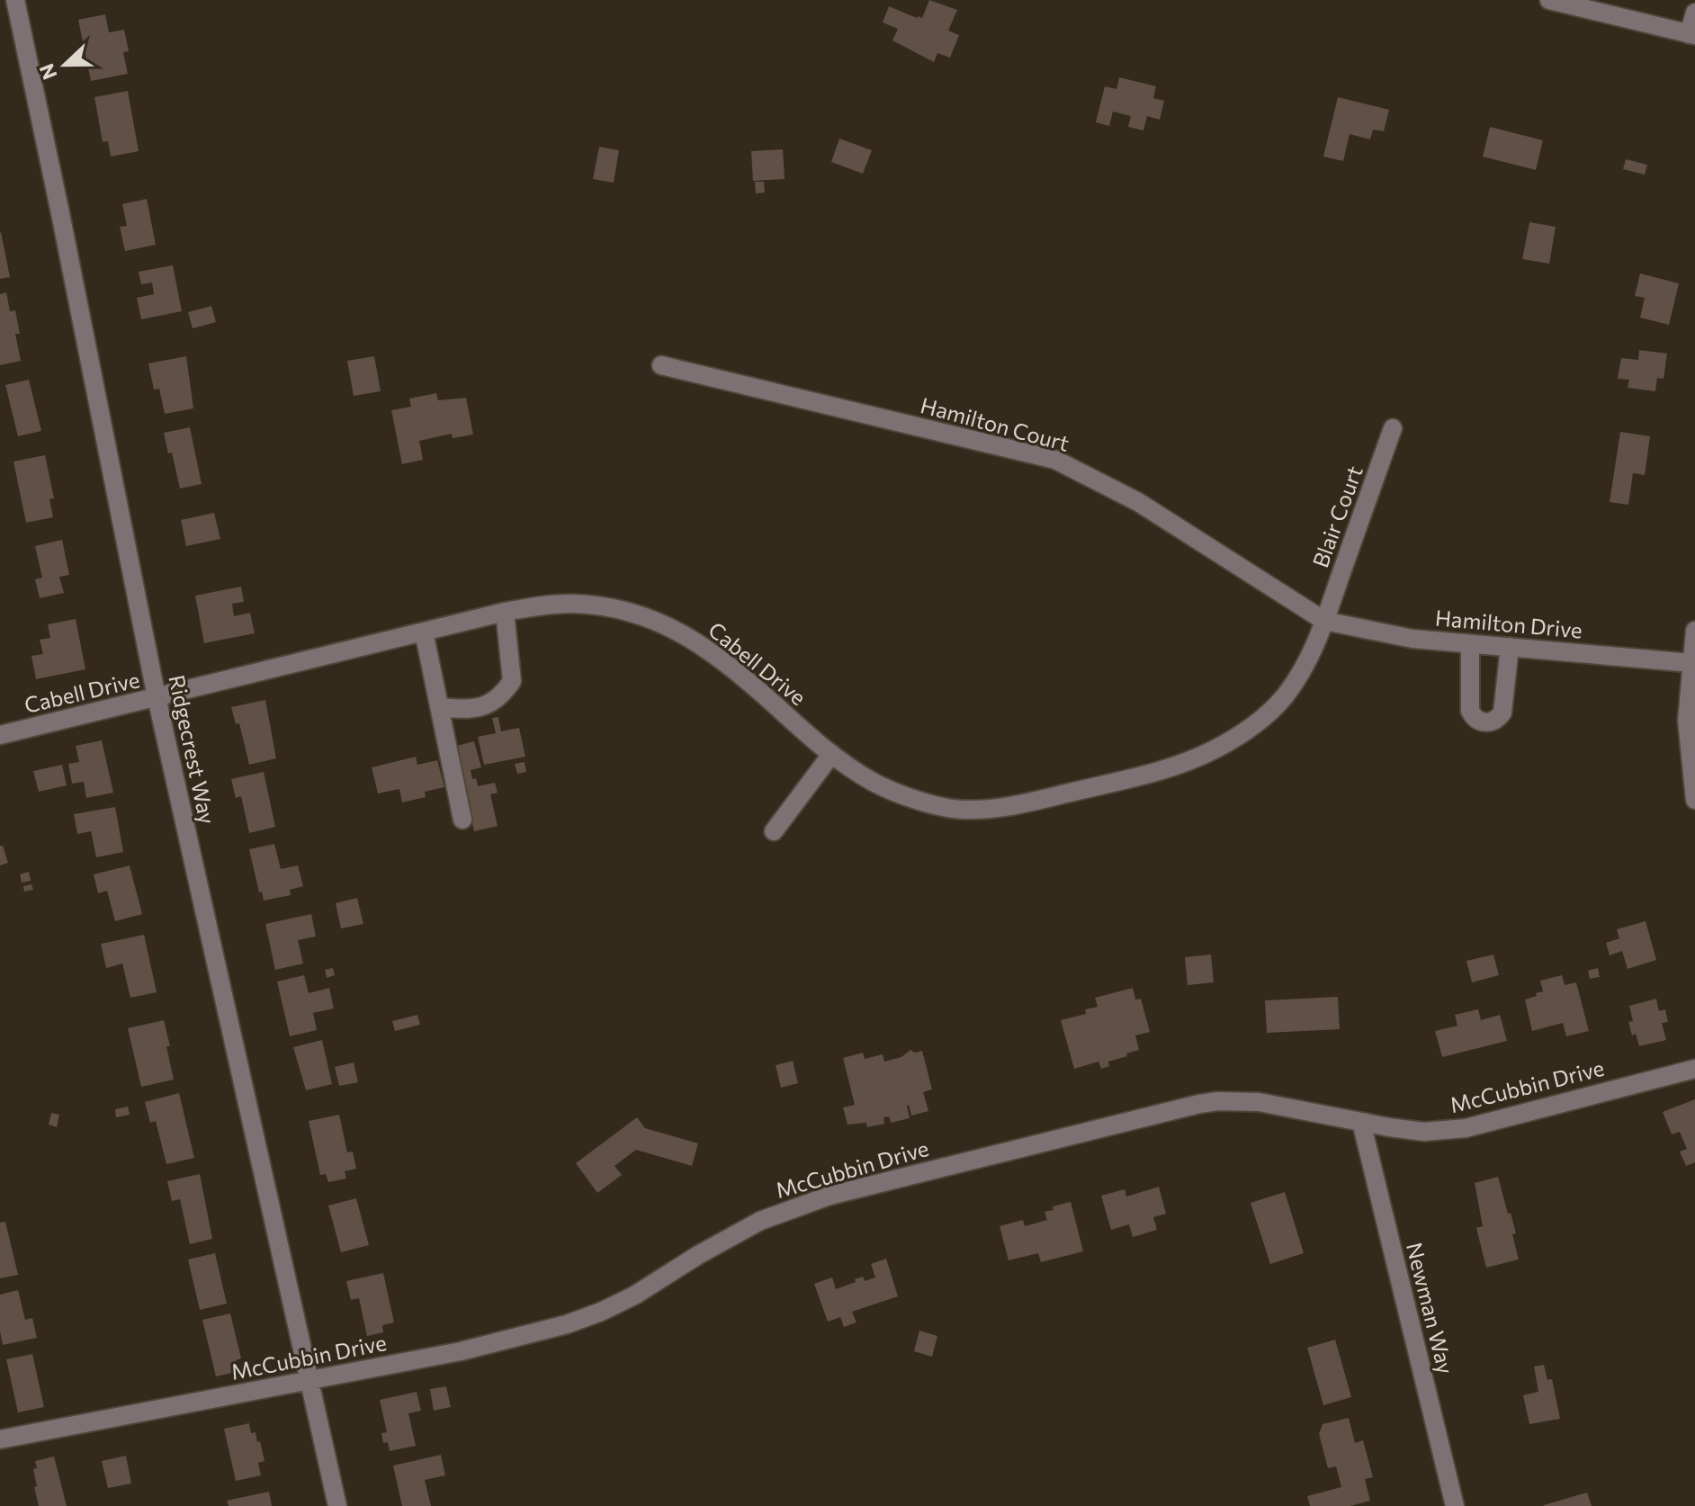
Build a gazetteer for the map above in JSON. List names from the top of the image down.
{
  "streets": {
    "street": [
      "Hamilton Court",
      "Blair Court",
      "Hamilton Drive",
      "Cabell Drive",
      "Ridgecrest Way",
      "McCubbin Drive",
      "Newman Way"
    ]
  },
  "crossings": [
    ["Hamilton Court", "Blair Court"],
    ["Hamilton Court", "Hamilton Drive"],
    ["Hamilton Court", "Cabell Drive"],
    ["Blair Court", "Hamilton Drive"],
    ["Blair Court", "Cabell Drive"],
    ["Hamilton Drive", "Cabell Drive"],
    ["Cabell Drive", "Ridgecrest Way"],
    ["Ridgecrest Way", "McCubbin Drive"],
    ["McCubbin Drive", "Newman Way"]
  ],
  "north": "left"
}
